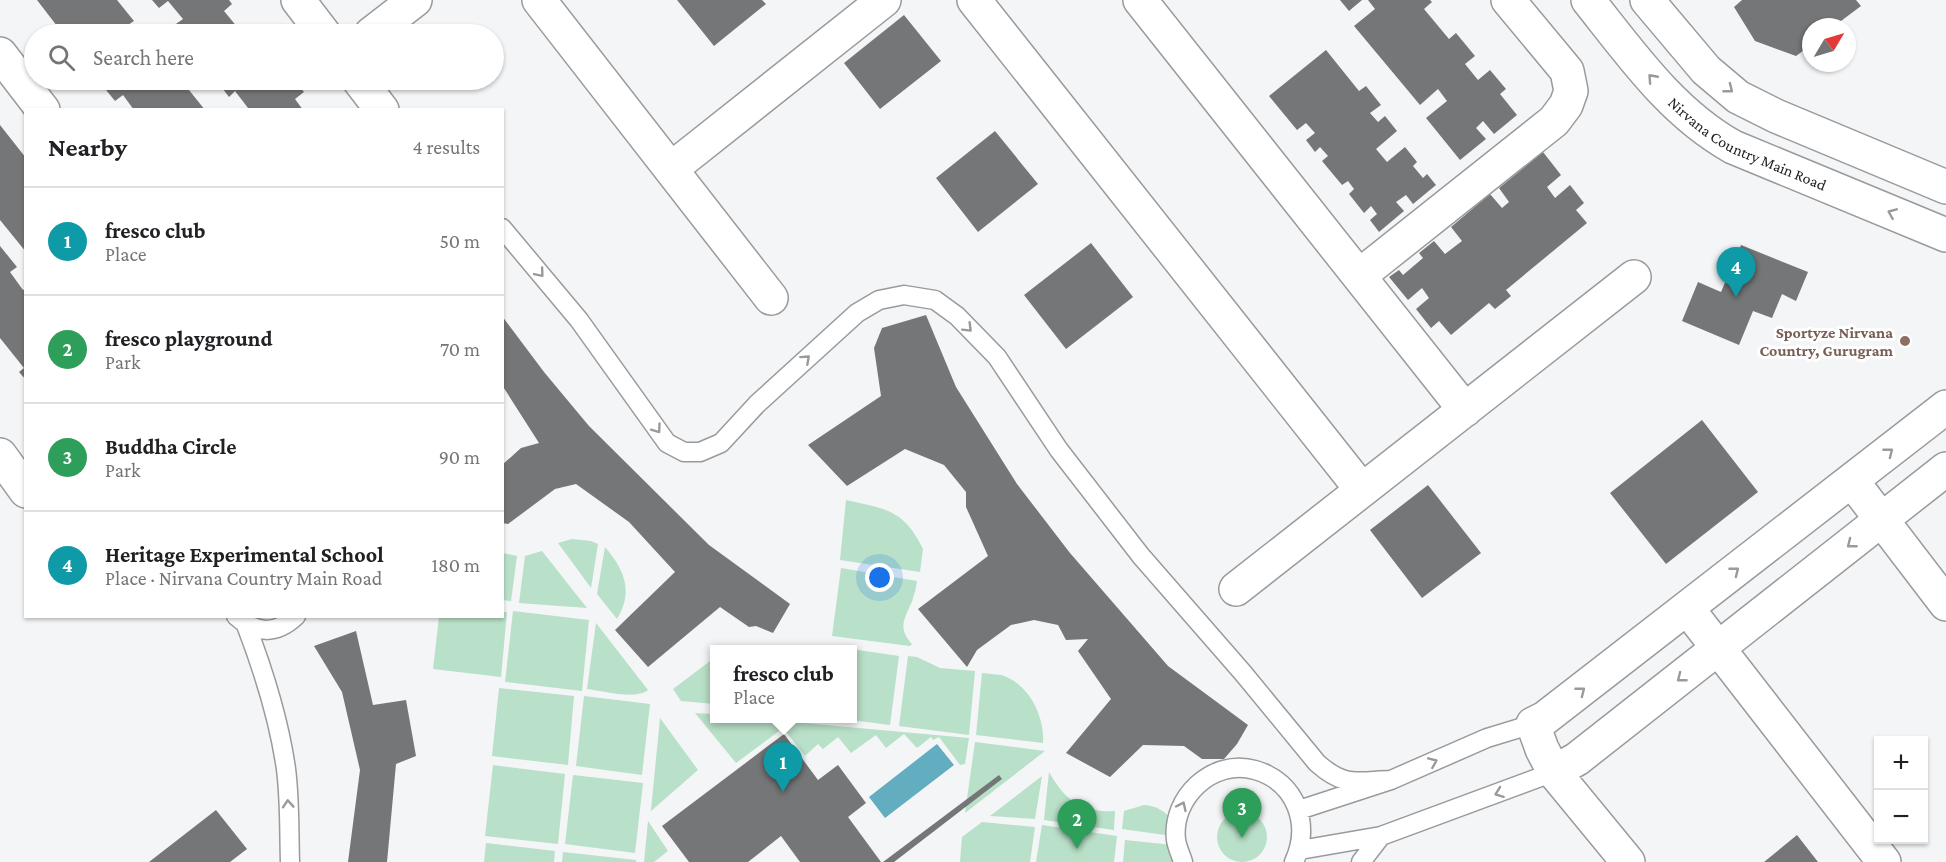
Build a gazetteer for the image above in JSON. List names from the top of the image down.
{
  "streets": {
    "street": ["Nirvana Country Main Road"]
  },
  "places": ["Sportyze Nirvana Country, Gurugram"],
  "north": "top right",
  "page": {
    "search": "Search here",
    "heading": ["Nearby", "4 results"],
    "list": [
      {
        "mark": "1",
        "name": "fresco club",
        "note": "Place",
        "value": "50 m"
      },
      {
        "mark": "2",
        "name": "fresco playground",
        "note": "Park",
        "value": "70 m"
      },
      {
        "mark": "3",
        "name": "Buddha Circle",
        "note": "Park",
        "value": "90 m"
      },
      {
        "mark": "4",
        "name": "Heritage Experimental School",
        "note": "Place · Nirvana Country Main Road",
        "value": "180 m"
      }
    ],
    "pins": [
      "4",
      "1",
      "3",
      "2"
    ],
    "popup": ["fresco club", "Place"],
    "map_buttons": ["+", "−"]
  }
}
